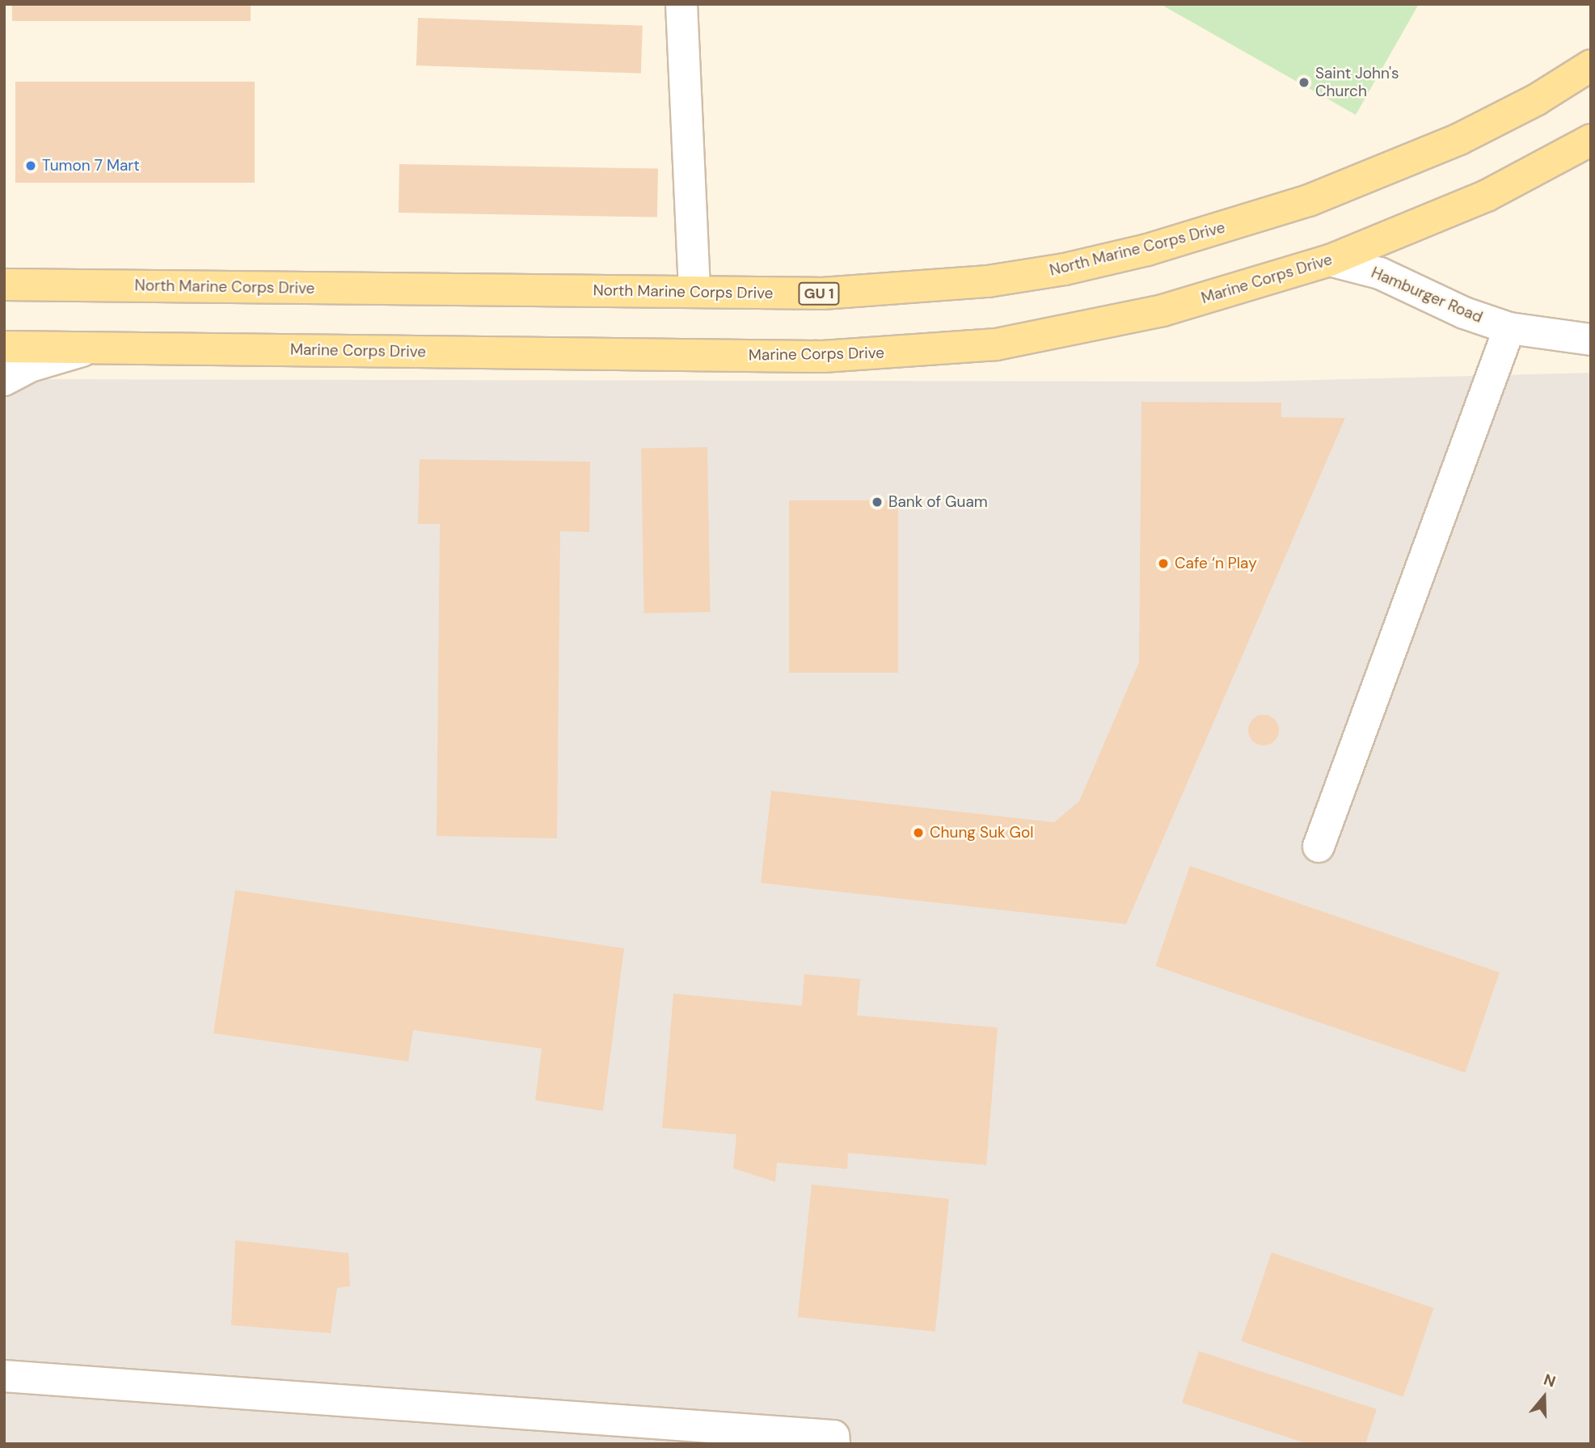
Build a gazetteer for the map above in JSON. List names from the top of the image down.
{
  "streets": {
    "main road": ["North Marine Corps Drive", "Marine Corps Drive", "GU 1"],
    "street": ["Hamburger Road"]
  },
  "crossings": [
    ["Marine Corps Drive", "Hamburger Road"]
  ],
  "places": [
    "Saint John's Church",
    "Tumon 7 Mart",
    "Bank of Guam",
    "Cafe ‘n Play",
    "Chung Suk Gol"
  ],
  "north": "top"
}
